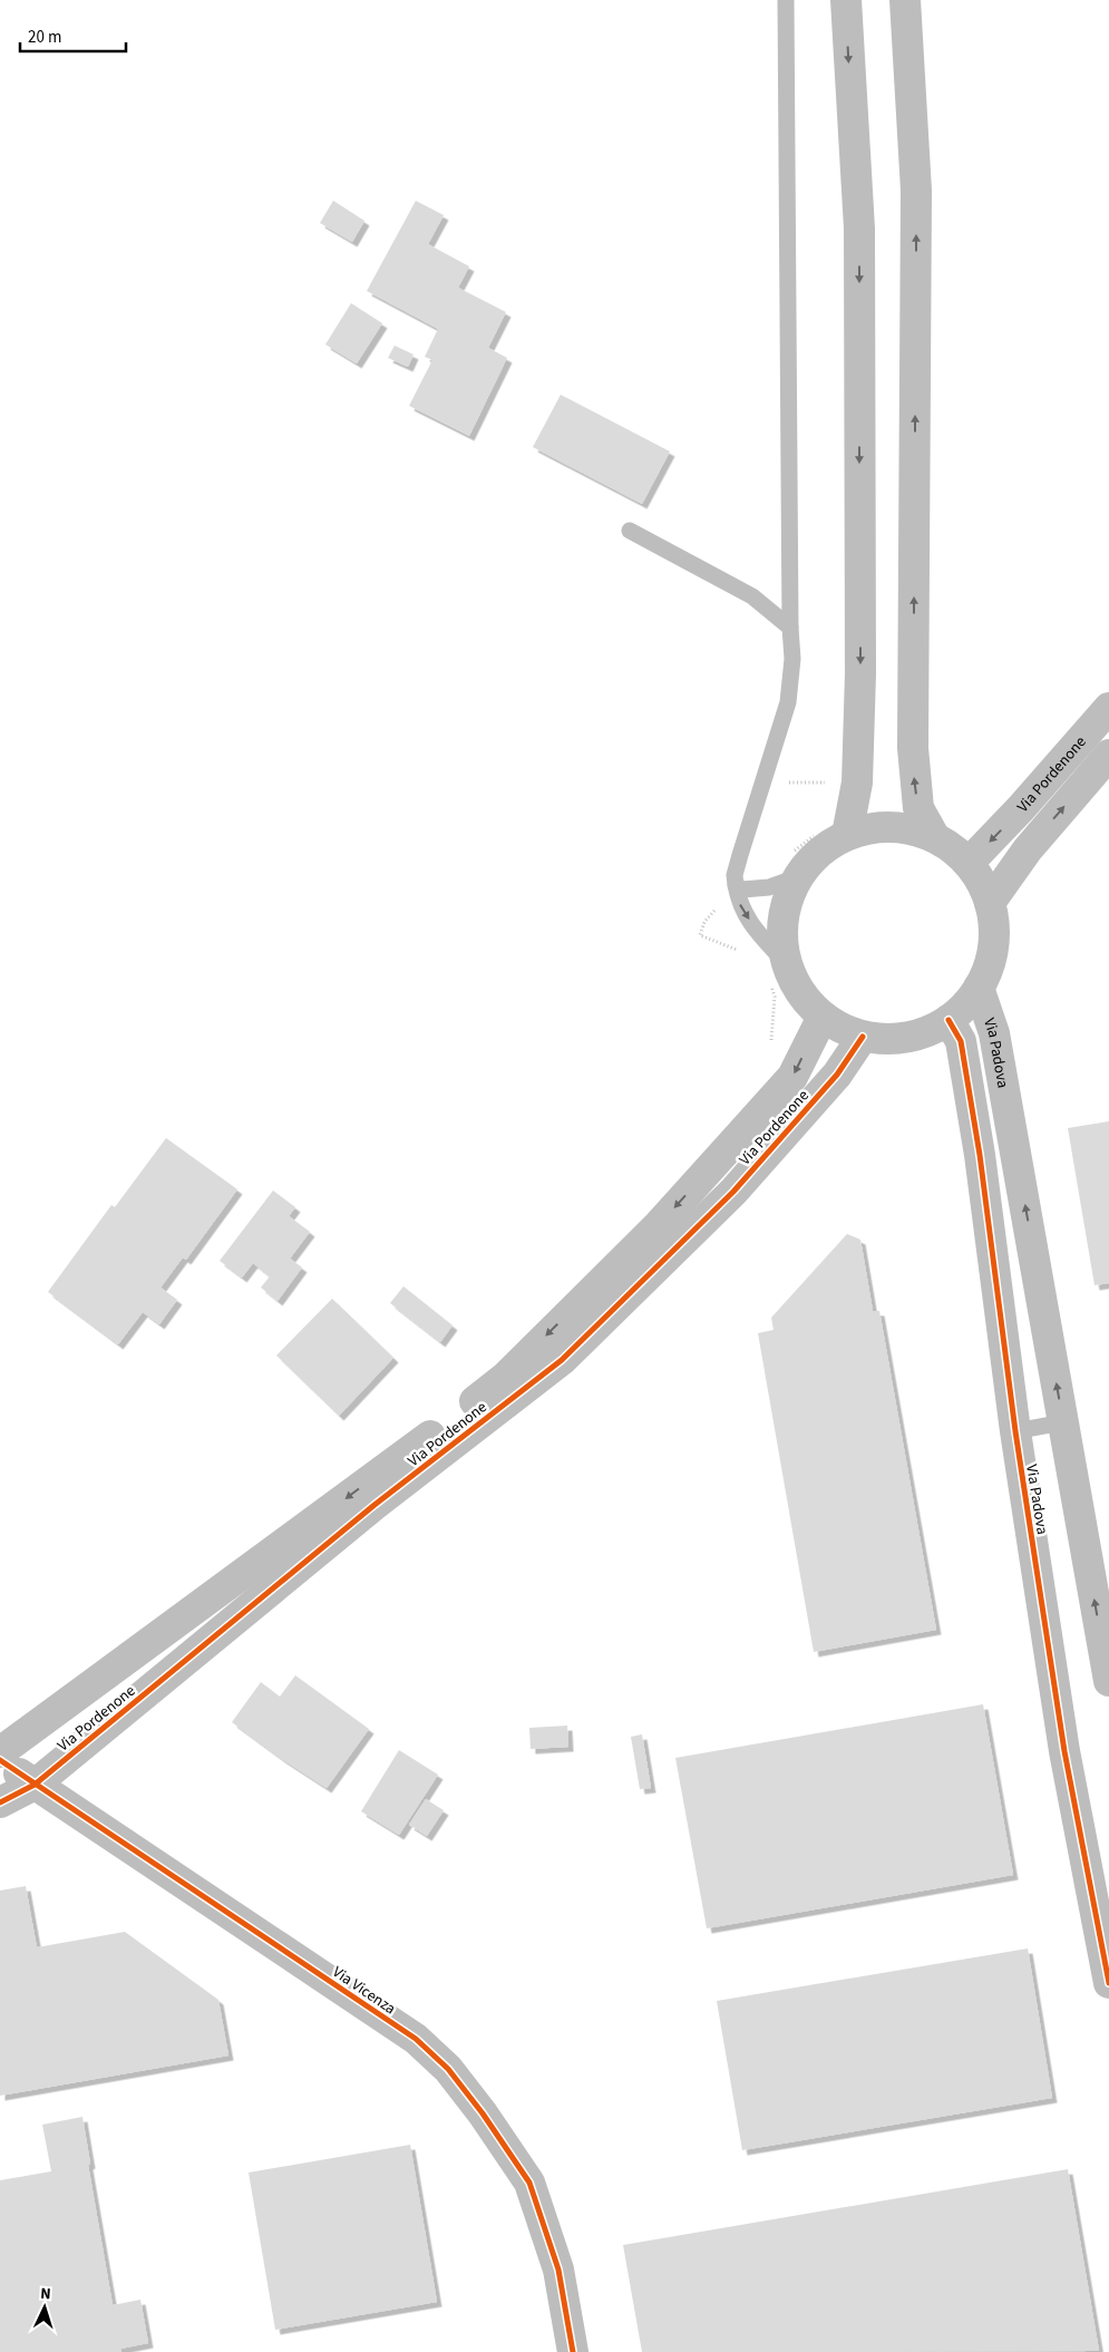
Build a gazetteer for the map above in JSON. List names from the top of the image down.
{
  "streets": {
    "street": ["Via Pordenone", "Via Padova", "Via Vicenza"]
  },
  "crossings": [
    ["Via Pordenone", "Via Vicenza"]
  ],
  "scale_bar": "20 m",
  "north": "top"
}
